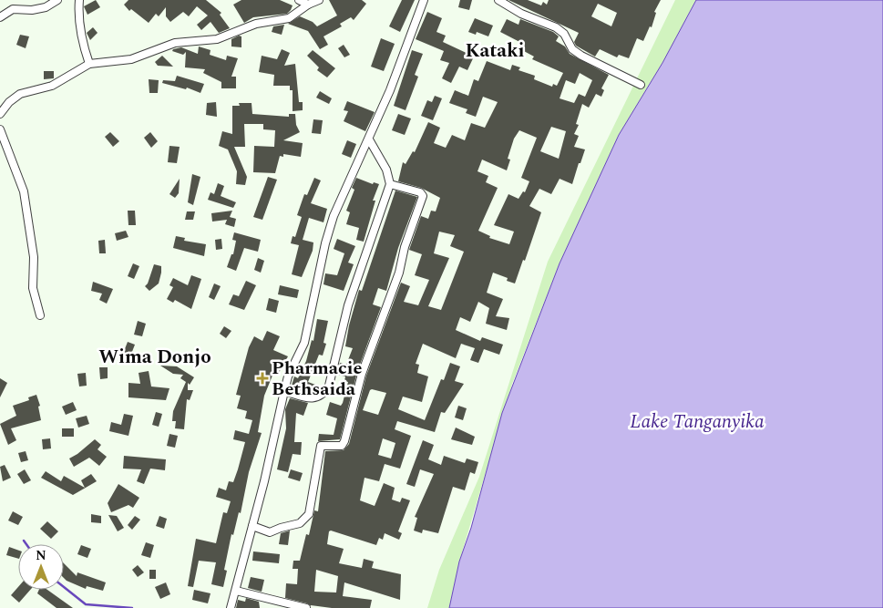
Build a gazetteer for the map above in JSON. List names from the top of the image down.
{
  "districts": ["Kataki", "Wima Donjo"],
  "water": ["Lake Tanganyika"],
  "places": {
    "health": ["Pharmacie Bethsaida"]
  },
  "north": "top"
}
